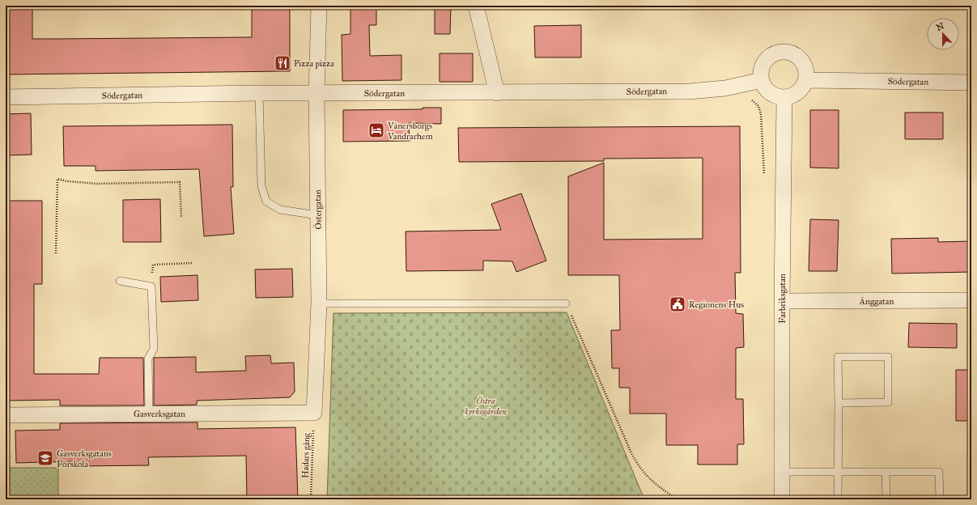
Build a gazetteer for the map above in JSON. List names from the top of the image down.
{
  "streets": {
    "street": [
      "Södergatan",
      "Östergatan",
      "Farbriksgatan",
      "Änggatan",
      "Gasverksgatan"
    ],
    "path": ["Hadars gång"]
  },
  "crossings": [
    ["Södergatan", "Östergatan"],
    ["Södergatan", "Farbriksgatan"],
    ["Östergatan", "Gasverksgatan"],
    ["Östergatan", "Hadars gång"],
    ["Farbriksgatan", "Änggatan"],
    ["Gasverksgatan", "Hadars gång"]
  ],
  "parks": ["Östra kyrkogården"],
  "places": {
    "restaurant": ["Pizza pizza"],
    "hotel": ["Vänersborgs Vandrarhem"],
    "public building": ["Regionens Hus"],
    "school or university": ["Gasverksgatans Förskola"]
  },
  "north": "top"
}
